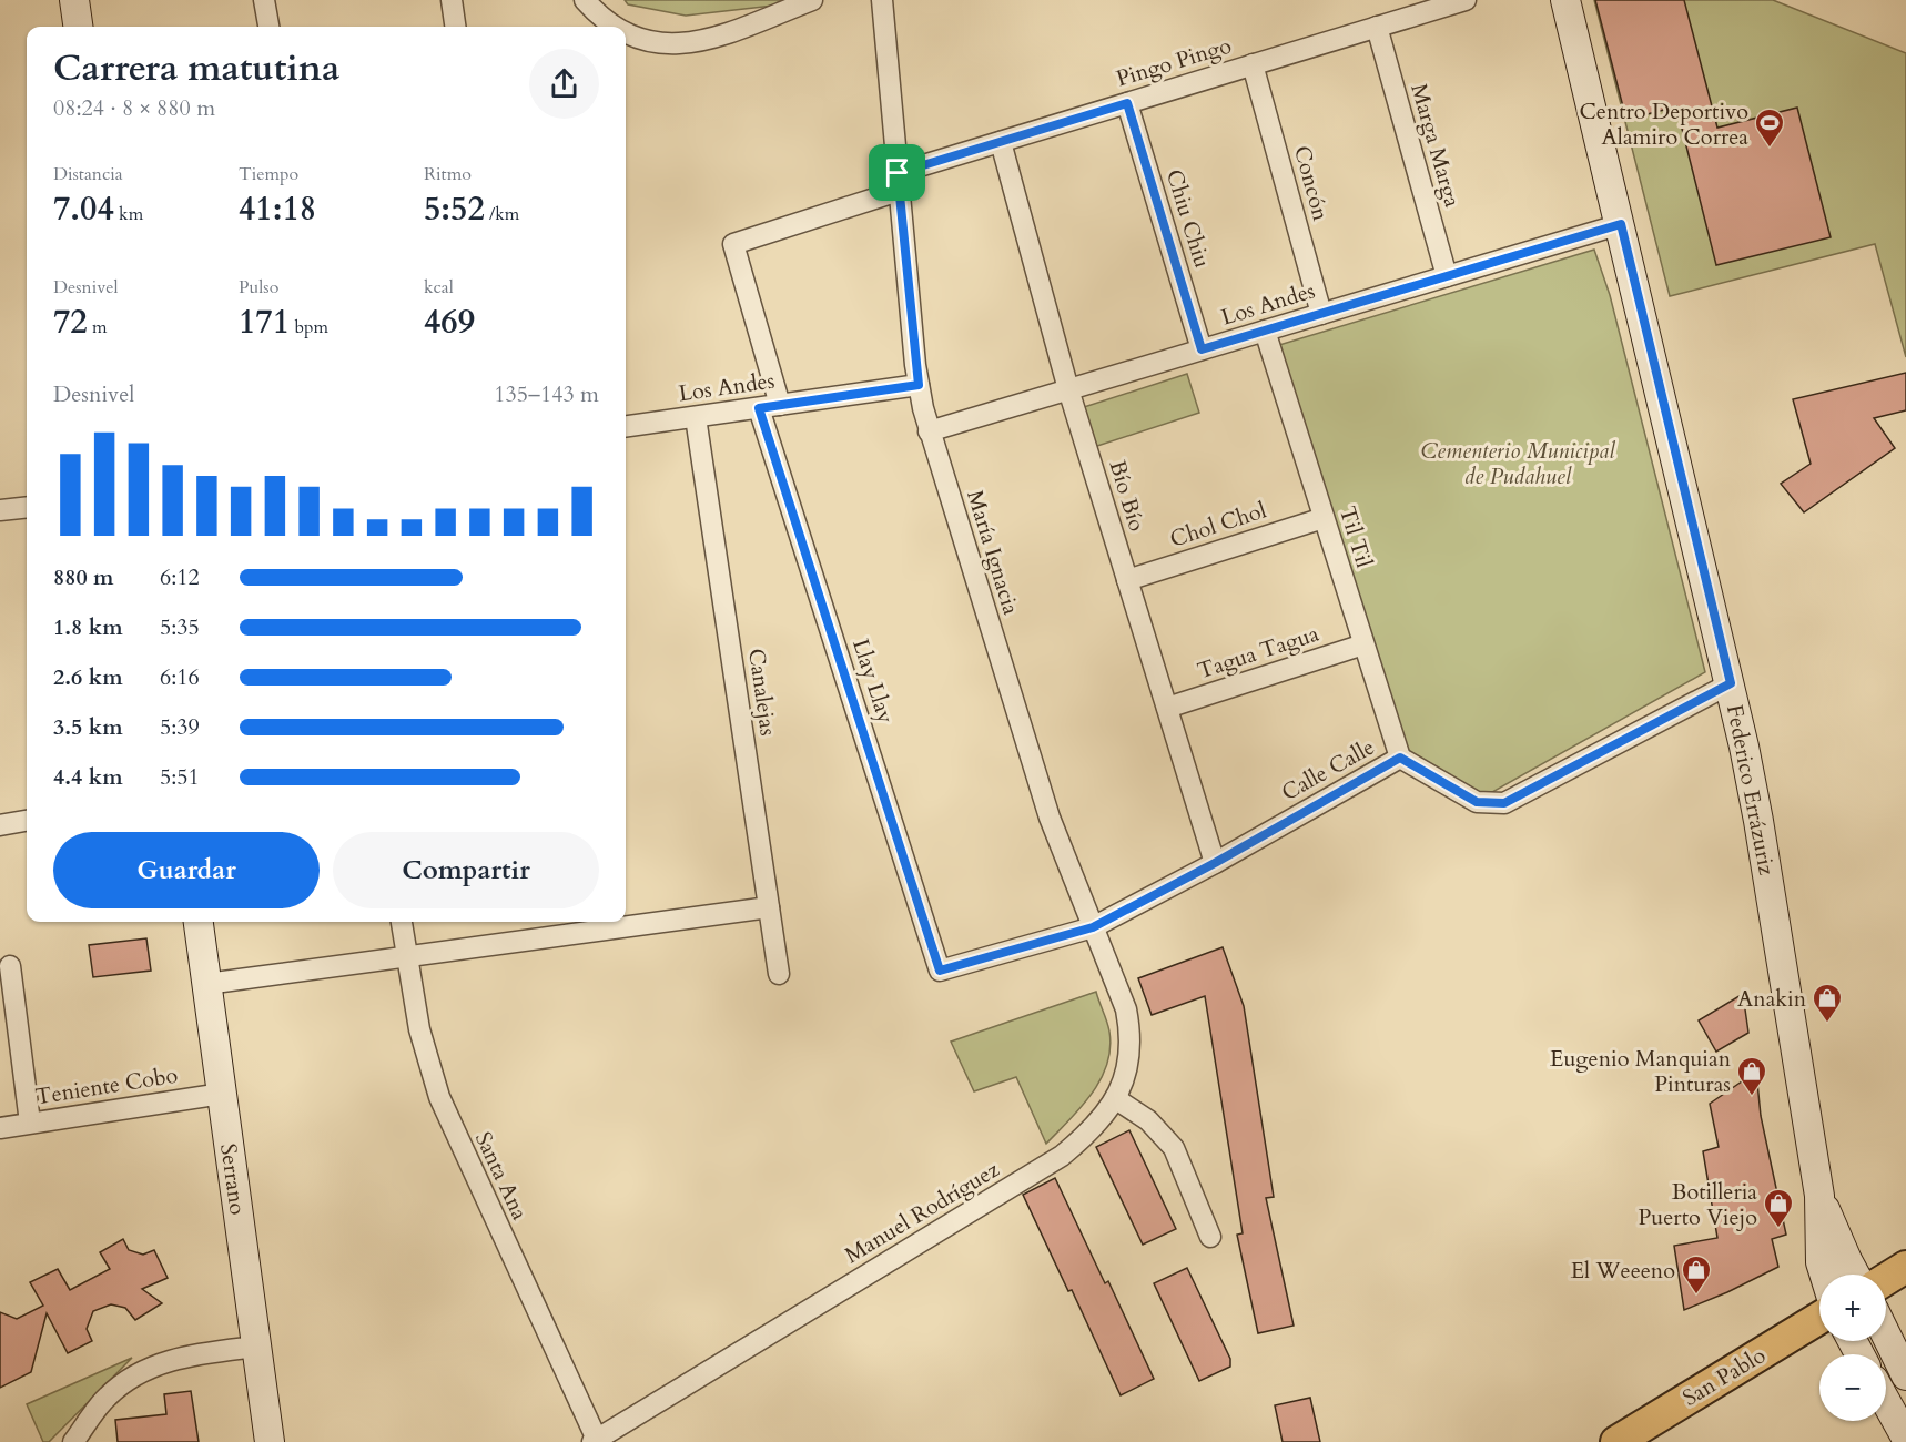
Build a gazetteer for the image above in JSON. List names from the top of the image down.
{
  "streets": {
    "main road": ["San Pablo"],
    "street": [
      "Pingo Pingo",
      "Marga Marga",
      "Concón",
      "Chiu Chiu",
      "Los Andes",
      "Bío Bío",
      "Chol Chol",
      "Til Til",
      "María Ignacia",
      "Tagua Tagua",
      "Llay Llay",
      "Canalejas",
      "Calle Calle",
      "Federico Errázuriz",
      "Teniente Cobo",
      "Santa Ana",
      "Serrano",
      "Manuel Rodríguez"
    ]
  },
  "crossings": [
    ["Pingo Pingo", "Marga Marga"],
    ["Pingo Pingo", "Concón"],
    ["Pingo Pingo", "Chiu Chiu"],
    ["Pingo Pingo", "Bío Bío"],
    ["Pingo Pingo", "María Ignacia"],
    ["Pingo Pingo", "Llay Llay"],
    ["Marga Marga", "Los Andes"],
    ["Concón", "Los Andes"],
    ["Chiu Chiu", "Los Andes"],
    ["Los Andes", "Bío Bío"],
    ["Los Andes", "Til Til"],
    ["Los Andes", "María Ignacia"],
    ["Los Andes", "Llay Llay"],
    ["Los Andes", "Canalejas"],
    ["Los Andes", "Federico Errázuriz"],
    ["Bío Bío", "Chol Chol"],
    ["Bío Bío", "Tagua Tagua"],
    ["Bío Bío", "Calle Calle"],
    ["Chol Chol", "Til Til"],
    ["Til Til", "Tagua Tagua"],
    ["Til Til", "Calle Calle"],
    ["María Ignacia", "Calle Calle"],
    ["María Ignacia", "Manuel Rodríguez"],
    ["Llay Llay", "Calle Calle"],
    ["Calle Calle", "Federico Errázuriz"],
    ["Teniente Cobo", "Serrano"],
    ["Santa Ana", "Manuel Rodríguez"]
  ],
  "parks": ["Cementerio Municipal de Pudahuel"],
  "places": {
    "sports": ["Centro Deportivo Alamiro Correa"],
    "shop": [
      "Anakin",
      "Eugenio Manquian Pinturas",
      "Botilleria Puerto Viejo",
      "El Weeeno"
    ]
  },
  "page": {
    "heading": ["Carrera matutina", "08:24 · 8 × 880 m"],
    "stats": [
      ["Distancia", "7.04 km"],
      ["Tiempo", "41:18"],
      ["Ritmo", "5:52 /km"],
      ["Desnivel", "72 m"],
      ["Pulso", "171 bpm"],
      ["kcal", "469"]
    ],
    "chart": ["Desnivel", "135–143 m"],
    "list": [
      {
        "name": "880 m",
        "note": "6:12"
      },
      {
        "name": "1.8 km",
        "note": "5:35"
      },
      {
        "name": "2.6 km",
        "note": "6:16"
      },
      {
        "name": "3.5 km",
        "note": "5:39"
      },
      {
        "name": "4.4 km",
        "note": "5:51"
      }
    ],
    "buttons": ["Guardar", "Compartir"],
    "map_buttons": ["+", "−"]
  }
}
